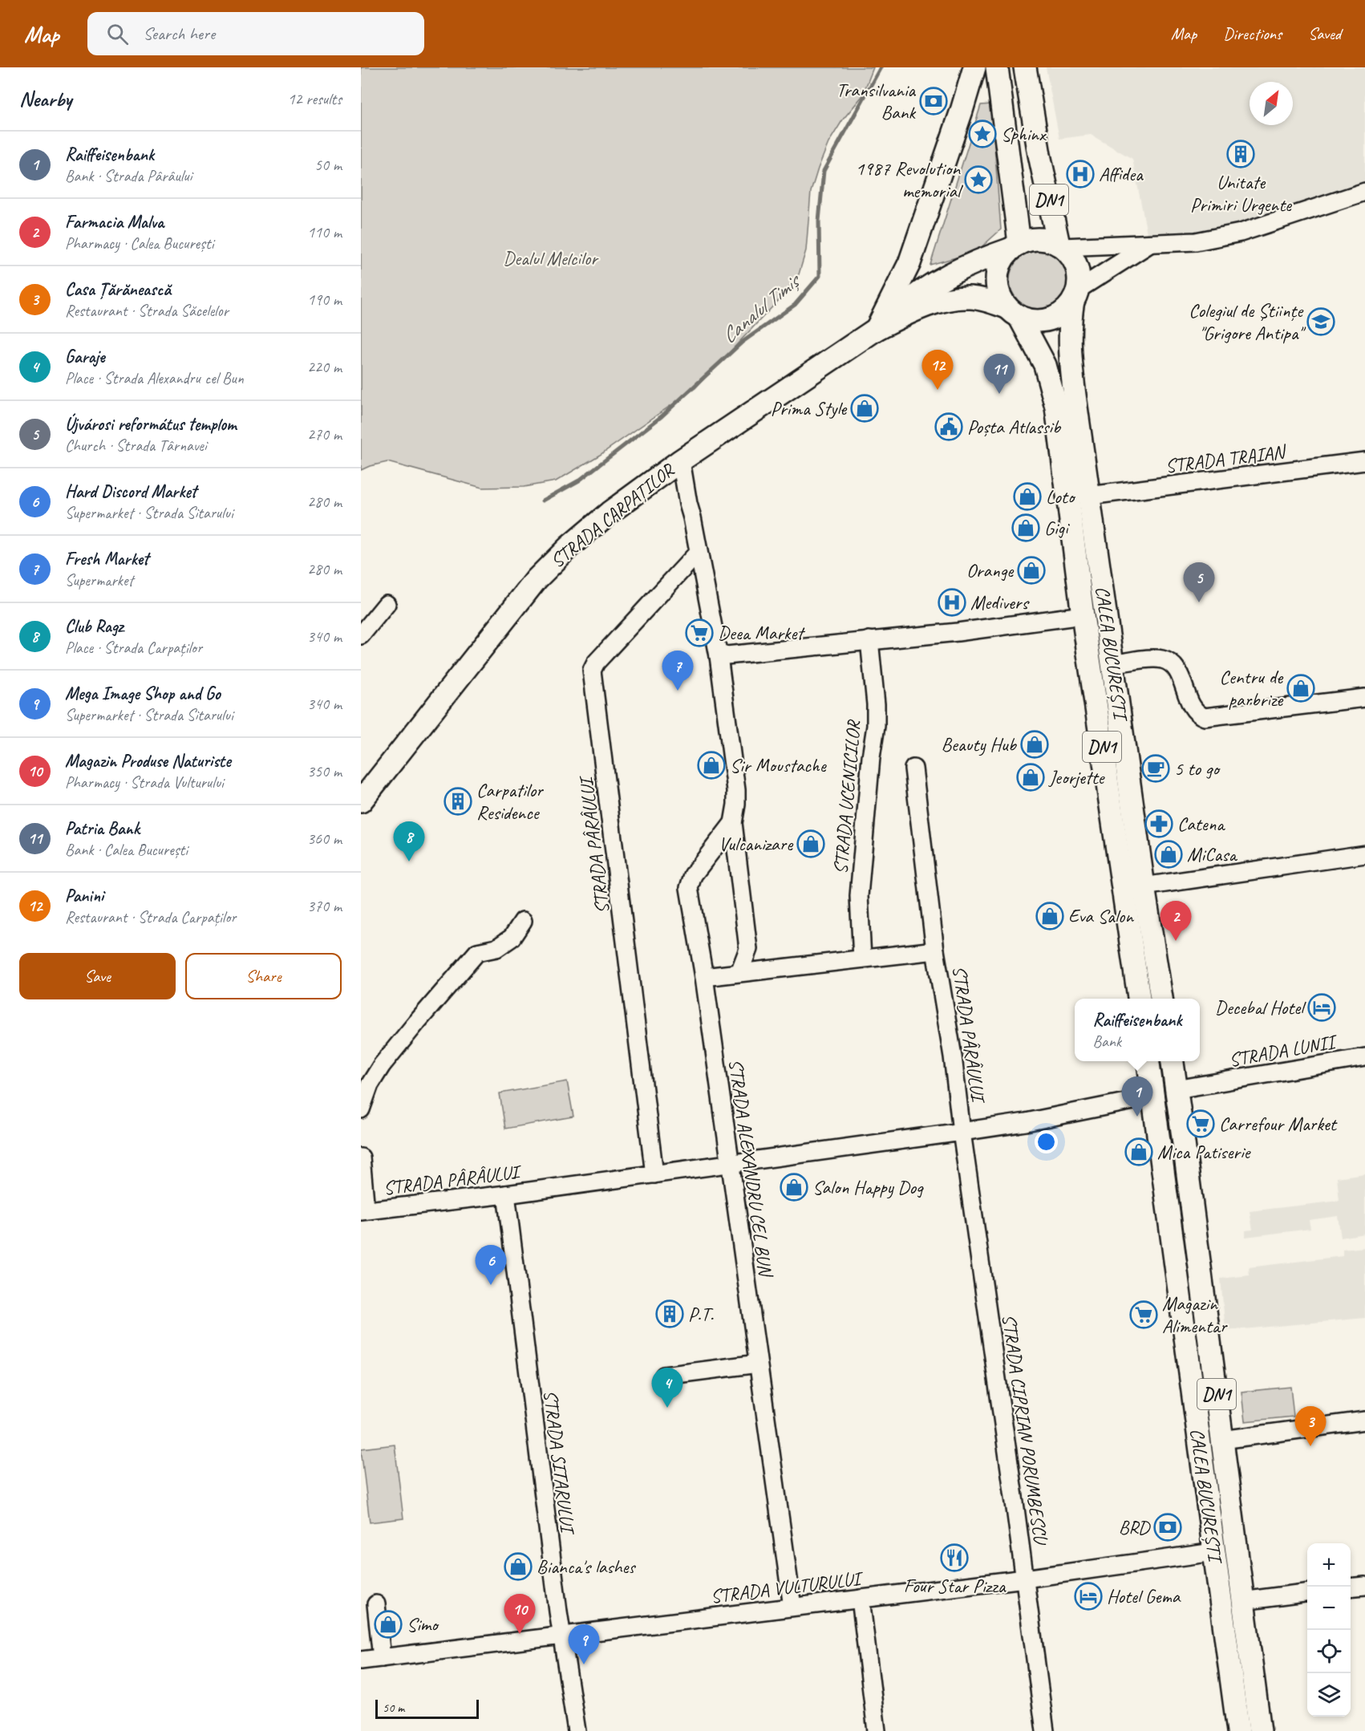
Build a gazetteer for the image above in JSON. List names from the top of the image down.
{
  "streets": {
    "main road": ["DN1", "STRADA CARPAȚILOR", "CALEA BUCUREȘTI"],
    "street": [
      "STRADA TRAIAN",
      "STRADA UCENICILOR",
      "STRADA PÂRÂULUI",
      "STRADA LUNII",
      "STRADA ALEXANDRU CEL BUN",
      "STRADA CIPRIAN PORUMBESCU",
      "STRADA SITARULUI",
      "STRADA VULTURULUI"
    ]
  },
  "crossings": [
    ["DN1", "STRADA CARPAȚILOR"],
    ["DN1", "CALEA BUCUREȘTI"],
    ["STRADA TRAIAN", "CALEA BUCUREȘTI"],
    ["STRADA CARPAȚILOR", "CALEA BUCUREȘTI"],
    ["STRADA CARPAȚILOR", "STRADA ALEXANDRU CEL BUN"],
    ["CALEA BUCUREȘTI", "STRADA PÂRÂULUI"],
    ["CALEA BUCUREȘTI", "STRADA LUNII"],
    ["CALEA BUCUREȘTI", "STRADA VULTURULUI"],
    ["STRADA PÂRÂULUI", "STRADA ALEXANDRU CEL BUN"],
    ["STRADA PÂRÂULUI", "STRADA CIPRIAN PORUMBESCU"],
    ["STRADA PÂRÂULUI", "STRADA SITARULUI"],
    ["STRADA ALEXANDRU CEL BUN", "STRADA VULTURULUI"],
    ["STRADA CIPRIAN PORUMBESCU", "STRADA VULTURULUI"],
    ["STRADA SITARULUI", "STRADA VULTURULUI"]
  ],
  "water": ["Canalul Timiș"],
  "parks": ["Dealul Melcilor"],
  "places": {
    "bank": ["Transilvania Bank", "BRD"],
    "place": ["Sphinx", "1987 Revolution memorial"],
    "building": ["Unitate Primiri Urgente", "Carpatilor Residence", "P.T."],
    "hospital": ["Affidea", "Medivers"],
    "school or university": ["Colegiul de Științe \"Grigore Antipa\""],
    "shop": [
      "Prima Style",
      "Loto",
      "Gigi",
      "Orange",
      "Centru de parbrize",
      "Beauty Hub",
      "Sir Moustache",
      "Jeorjette",
      "Vulcanizare",
      "MiCasa",
      "Eva Salon",
      "Mica Patiserie",
      "Salon Happy Dog",
      "Bianca's lashes",
      "Simo"
    ],
    "public building": ["Poșta Atlassib"],
    "supermarket": ["Deea Market", "Carrefour Market", "Magazin Alimentar"],
    "cafe": ["5 to go"],
    "pharmacy": ["Catena"],
    "hotel": ["Decebal Hotel", "Hotel Gema"],
    "restaurant": ["Four Star Pizza"]
  },
  "scale_bar": "50 m",
  "north": "top right",
  "page": {
    "header": "Map",
    "search": "Search here",
    "nav": ["Map", "Directions", "Saved"],
    "heading": ["Nearby", "12 results"],
    "list": [
      {
        "mark": "1",
        "name": "Raiffeisenbank",
        "note": "Bank · Strada Pârâului",
        "value": "50 m"
      },
      {
        "mark": "2",
        "name": "Farmacia Malva",
        "note": "Pharmacy · Calea București",
        "value": "110 m"
      },
      {
        "mark": "3",
        "name": "Casa Țărănească",
        "note": "Restaurant · Strada Săcelelor",
        "value": "190 m"
      },
      {
        "mark": "4",
        "name": "Garaje",
        "note": "Place · Strada Alexandru cel Bun",
        "value": "220 m"
      },
      {
        "mark": "5",
        "name": "Újvárosi református templom",
        "note": "Church · Strada Târnavei",
        "value": "270 m"
      },
      {
        "mark": "6",
        "name": "Hard Discord Market",
        "note": "Supermarket · Strada Sitarului",
        "value": "280 m"
      },
      {
        "mark": "7",
        "name": "Fresh Market",
        "note": "Supermarket",
        "value": "280 m"
      },
      {
        "mark": "8",
        "name": "Club Ragz",
        "note": "Place · Strada Carpaților",
        "value": "340 m"
      },
      {
        "mark": "9",
        "name": "Mega Image Shop and Go",
        "note": "Supermarket · Strada Sitarului",
        "value": "340 m"
      },
      {
        "mark": "10",
        "name": "Magazin Produse Naturiste",
        "note": "Pharmacy · Strada Vulturului",
        "value": "350 m"
      },
      {
        "mark": "11",
        "name": "Patria Bank",
        "note": "Bank · Calea București",
        "value": "360 m"
      },
      {
        "mark": "12",
        "name": "Panini",
        "note": "Restaurant · Strada Carpaților",
        "value": "370 m"
      }
    ],
    "pins": [
      "12",
      "11",
      "5",
      "7",
      "8",
      "2",
      "1",
      "6",
      "4",
      "3",
      "10",
      "9"
    ],
    "buttons": ["Save", "Share"],
    "popup": ["Raiffeisenbank", "Bank"],
    "map_buttons": ["+", "−"],
    "scale": "50 m"
  }
}
